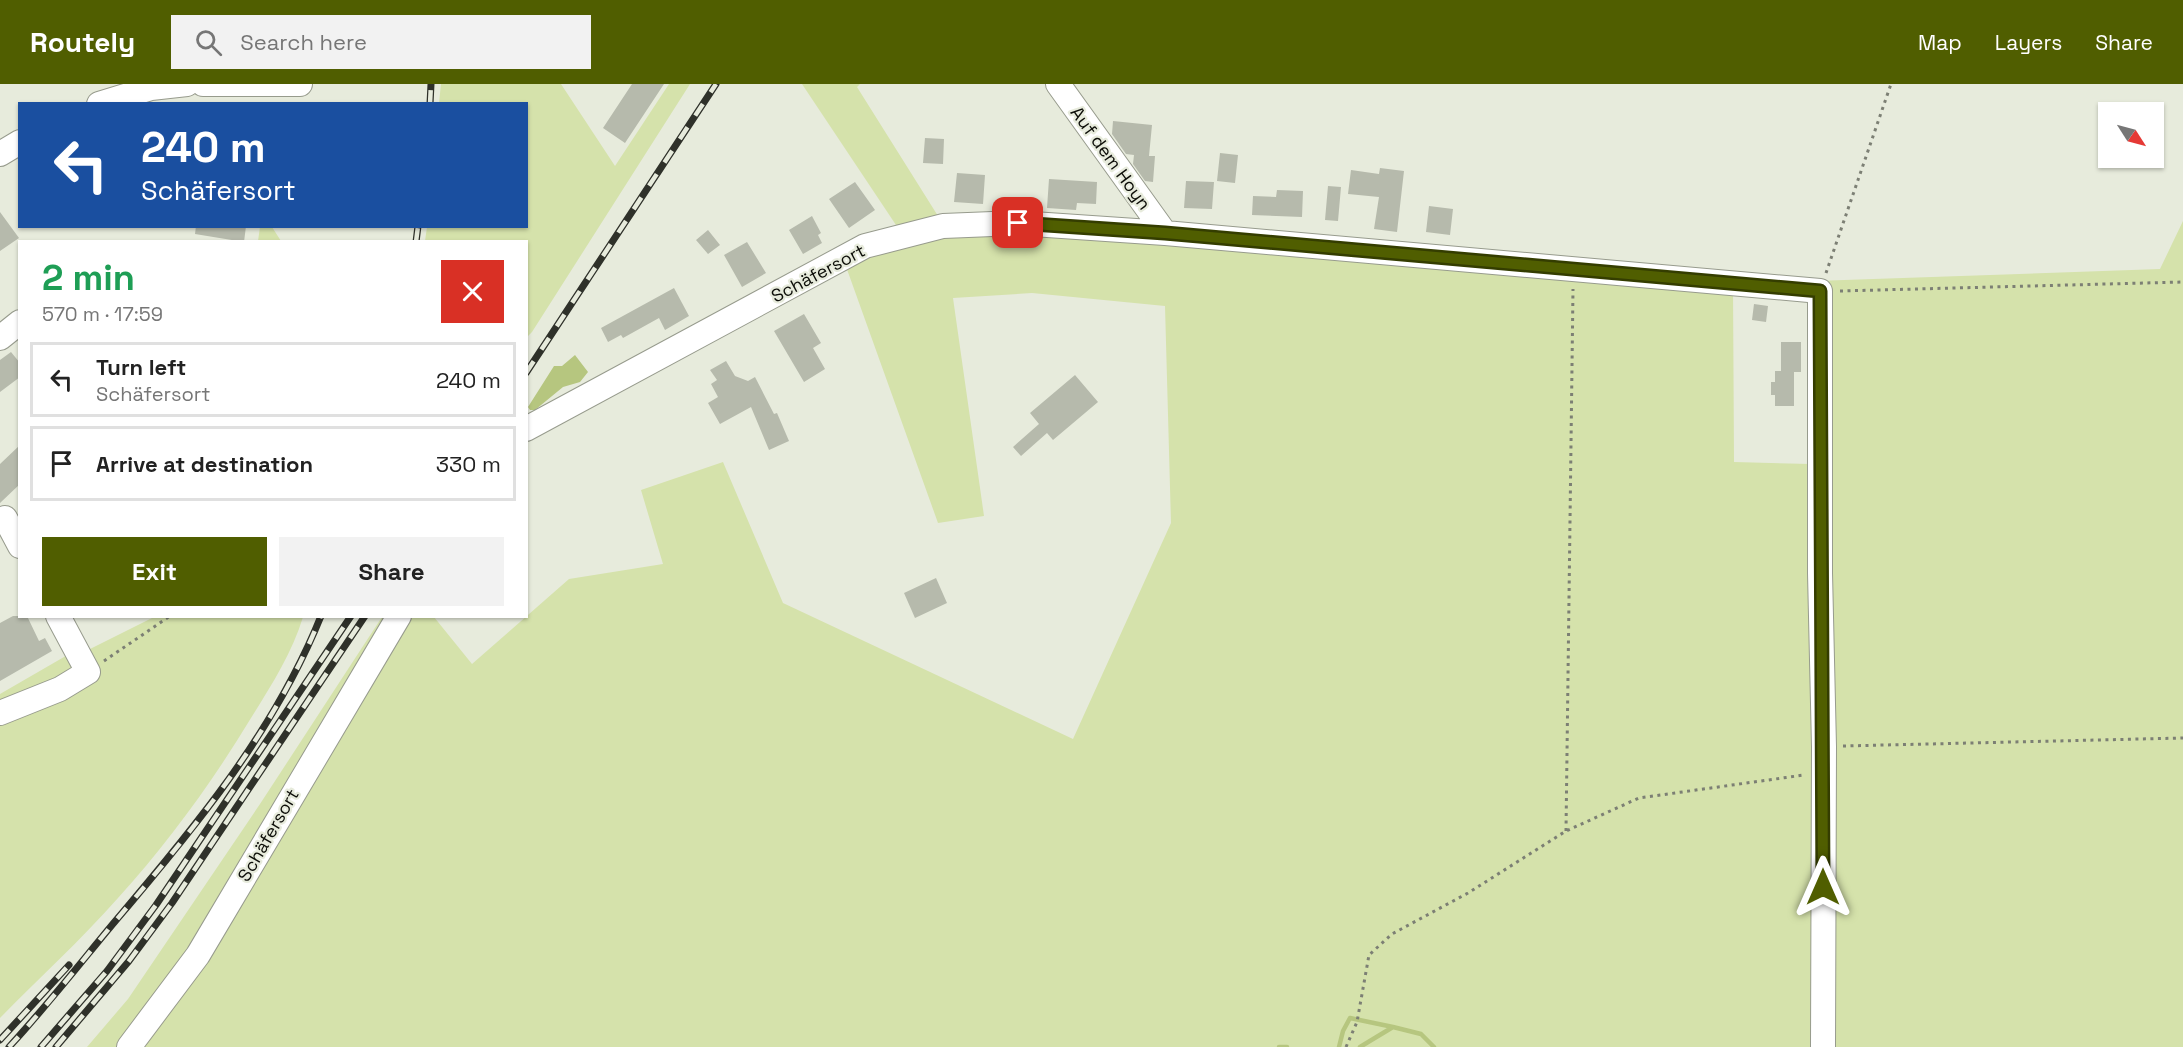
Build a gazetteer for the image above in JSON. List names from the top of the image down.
{
  "streets": {
    "street": ["Auf dem Hoyn", "Schäfersort"]
  },
  "crossings": [
    ["Auf dem Hoyn", "Schäfersort"]
  ],
  "north": "bottom right",
  "page": {
    "header": "Routely",
    "search": "Search here",
    "nav": ["Map", "Layers", "Share"],
    "turn": ["240 m", "Schäfersort"],
    "heading": ["2 min", "570 m · 17:59"],
    "list": [
      {
        "name": "Turn left",
        "note": "Schäfersort",
        "value": "240 m"
      },
      {
        "name": "Arrive at destination",
        "value": "330 m"
      }
    ],
    "buttons": ["Exit", "Share"]
  }
}
